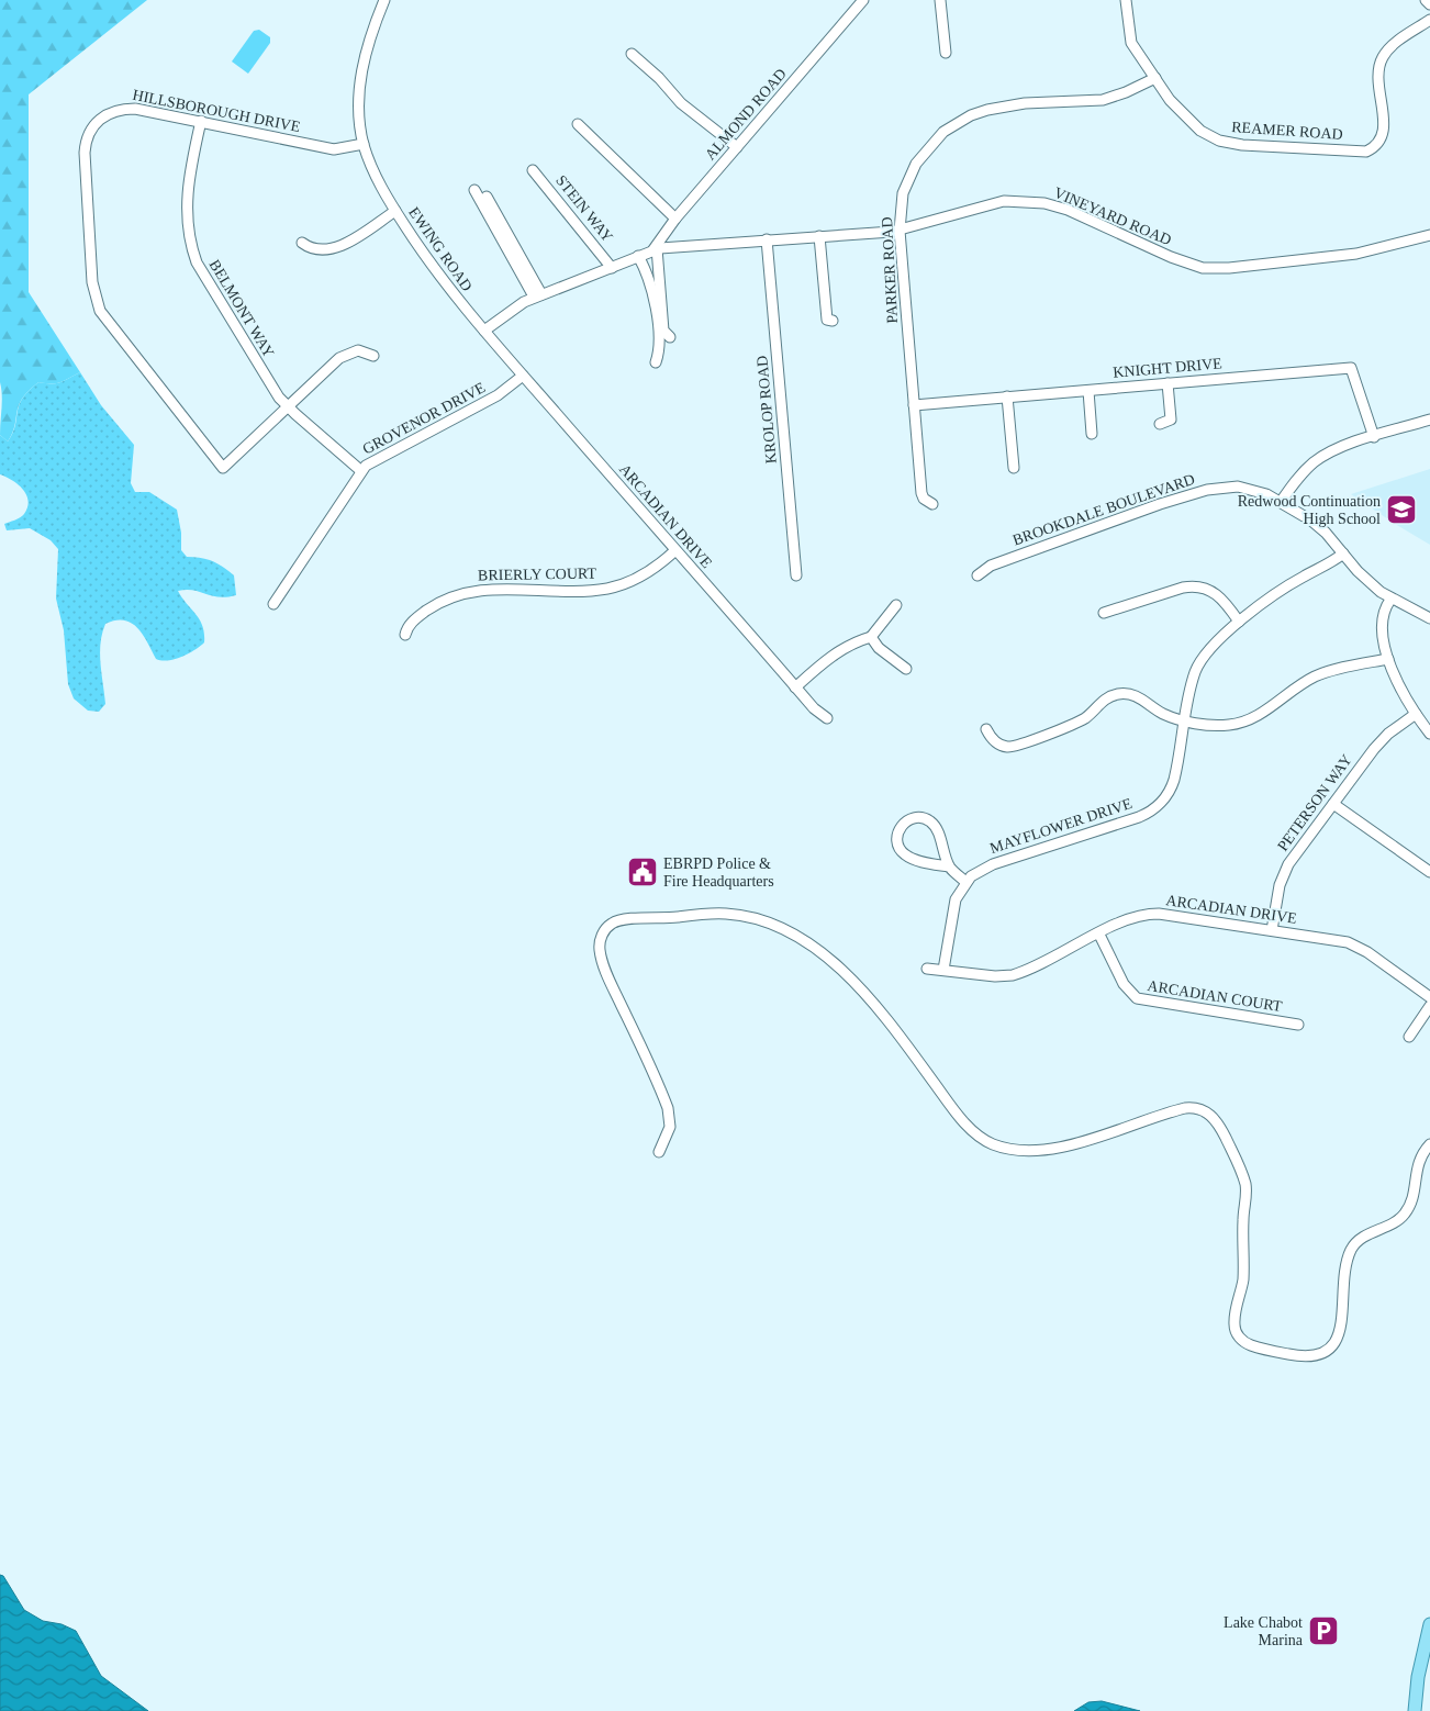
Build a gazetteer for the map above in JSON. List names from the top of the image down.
{
  "streets": {
    "street": [
      "HILLSBOROUGH DRIVE",
      "ALMOND ROAD",
      "REAMER ROAD",
      "STEIN WAY",
      "VINEYARD ROAD",
      "EWING ROAD",
      "PARKER ROAD",
      "BELMONT WAY",
      "KNIGHT DRIVE",
      "KROLOP ROAD",
      "GROVENOR DRIVE",
      "BROOKDALE BOULEVARD",
      "ARCADIAN DRIVE",
      "BRIERLY COURT",
      "PETERSON WAY",
      "MAYFLOWER DRIVE",
      "ARCADIAN COURT"
    ]
  },
  "crossings": [
    ["HILLSBOROUGH DRIVE", "EWING ROAD"],
    ["HILLSBOROUGH DRIVE", "BELMONT WAY"],
    ["ALMOND ROAD", "VINEYARD ROAD"],
    ["REAMER ROAD", "PARKER ROAD"],
    ["VINEYARD ROAD", "PARKER ROAD"],
    ["VINEYARD ROAD", "KROLOP ROAD"],
    ["EWING ROAD", "ARCADIAN DRIVE"],
    ["PARKER ROAD", "KNIGHT DRIVE"],
    ["BELMONT WAY", "GROVENOR DRIVE"],
    ["GROVENOR DRIVE", "ARCADIAN DRIVE"],
    ["BROOKDALE BOULEVARD", "MAYFLOWER DRIVE"],
    ["ARCADIAN DRIVE", "BRIERLY COURT"],
    ["ARCADIAN DRIVE", "PETERSON WAY"],
    ["ARCADIAN DRIVE", "ARCADIAN COURT"]
  ],
  "places": {
    "school or university": ["Redwood Continuation High School"],
    "public building": ["EBRPD Police & Fire Headquarters"],
    "parking": ["Lake Chabot Marina"]
  }
}
